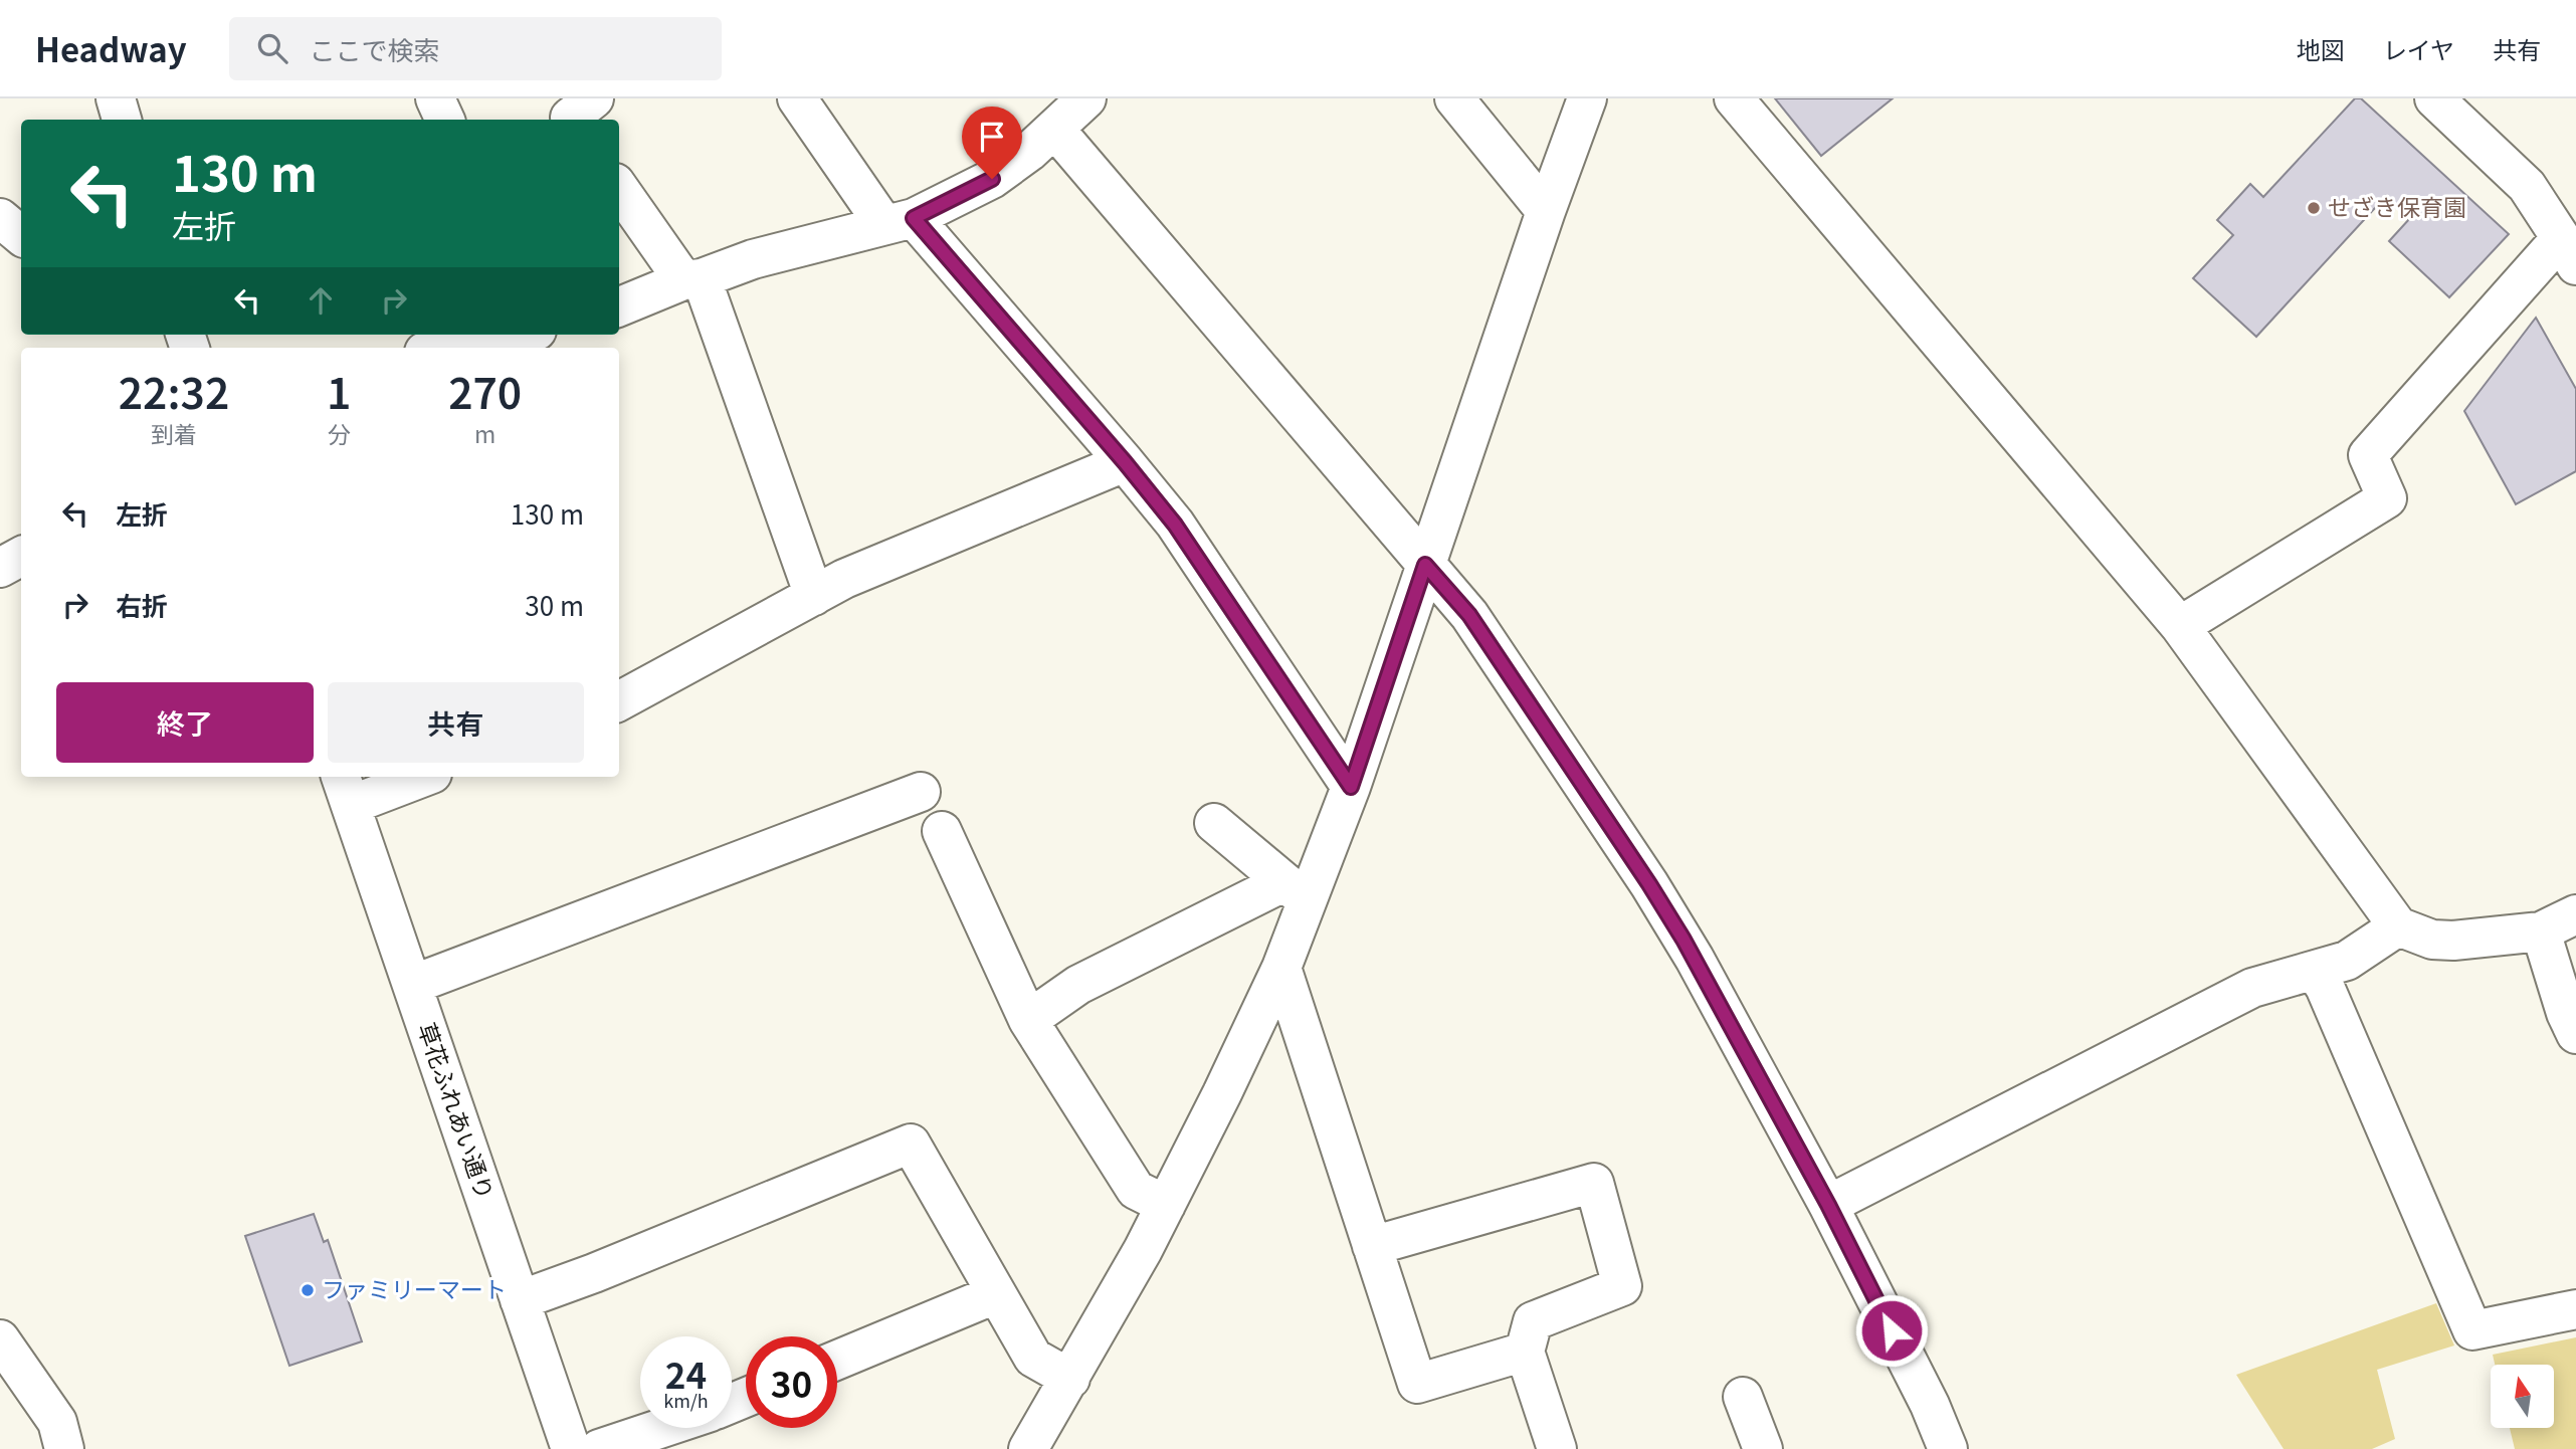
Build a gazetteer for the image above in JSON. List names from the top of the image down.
{
  "streets": {
    "street": ["草花ふれあい通り"]
  },
  "places": ["せざき保育園", "ファミリーマート"],
  "north": "top",
  "page": {
    "header": "Headway",
    "search": "ここで検索",
    "nav": ["地図", "レイヤ", "共有"],
    "turn": ["130 m", "左折"],
    "eta": [
      "22:32",
      "到着",
      "1",
      "分",
      "270",
      "m"
    ],
    "list": [
      {
        "name": "左折",
        "value": "130 m"
      },
      {
        "name": "右折",
        "value": "30 m"
      }
    ],
    "buttons": ["終了", "共有"],
    "speed": "24 km/h",
    "limit": "30"
  }
}
